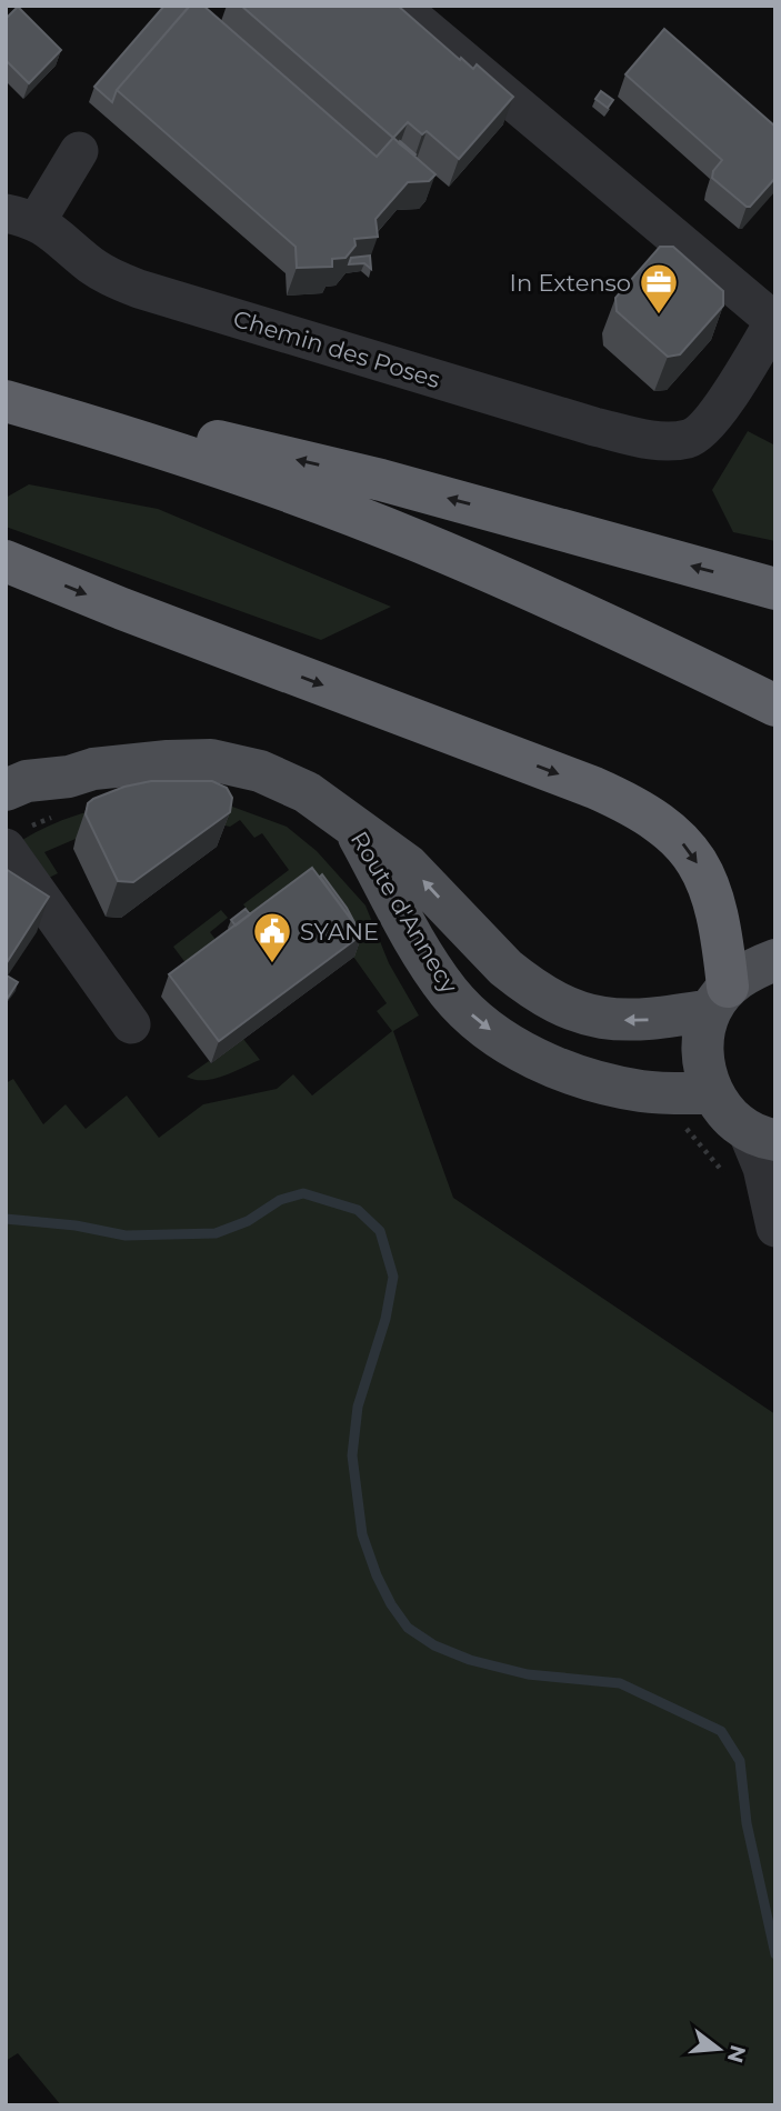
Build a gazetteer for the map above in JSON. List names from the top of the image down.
{
  "streets": {
    "main road": ["Route d'Annecy"],
    "street": ["Chemin des Poses"]
  },
  "places": {
    "office": ["In Extenso"],
    "public building": ["SYANE"]
  },
  "north": "right"
}
